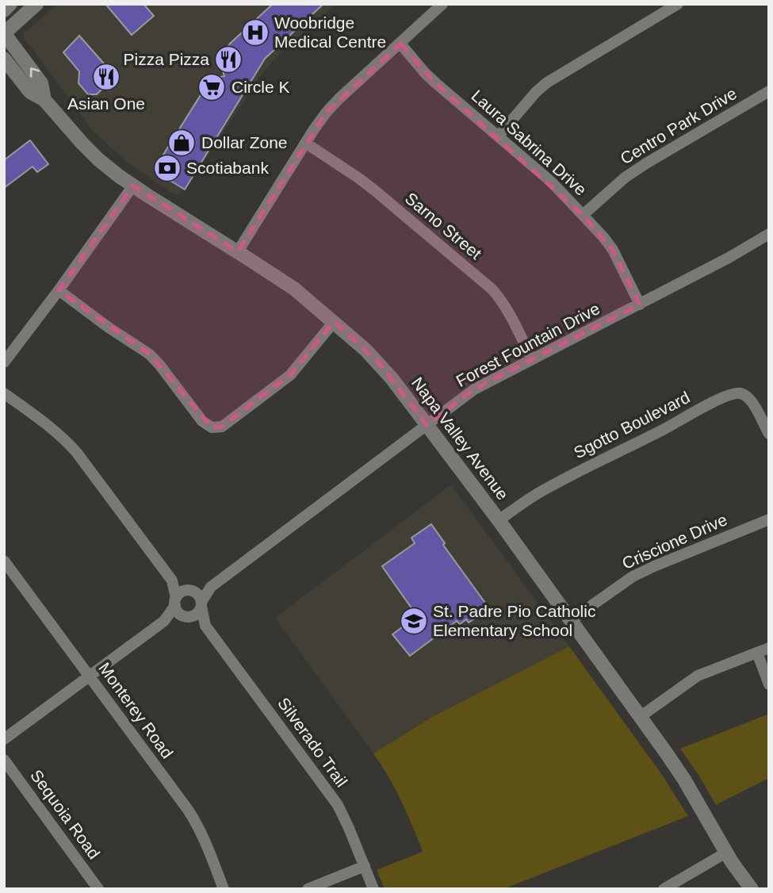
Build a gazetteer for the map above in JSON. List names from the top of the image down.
{
  "streets": {
    "street": [
      "Centro Park Drive",
      "Laura Sabrina Drive",
      "Sarno Street",
      "Forest Fountain Drive",
      "Sgotto Boulevard",
      "Napa Valley Avenue",
      "Criscione Drive",
      "Monterey Road",
      "Silverado Trail",
      "Sequoia Road"
    ]
  },
  "crossings": [
    ["Centro Park Drive", "Laura Sabrina Drive"],
    ["Laura Sabrina Drive", "Forest Fountain Drive"],
    ["Sarno Street", "Forest Fountain Drive"],
    ["Forest Fountain Drive", "Napa Valley Avenue"],
    ["Forest Fountain Drive", "Silverado Trail"],
    ["Sgotto Boulevard", "Napa Valley Avenue"],
    ["Napa Valley Avenue", "Criscione Drive"]
  ],
  "places": {
    "hospital": ["Woobridge Medical Centre"],
    "restaurant": ["Pizza Pizza", "Asian One"],
    "supermarket": ["Circle K"],
    "shop": ["Dollar Zone"],
    "bank": ["Scotiabank"],
    "school or university": ["St. Padre Pio Catholic Elementary School"]
  }
}
